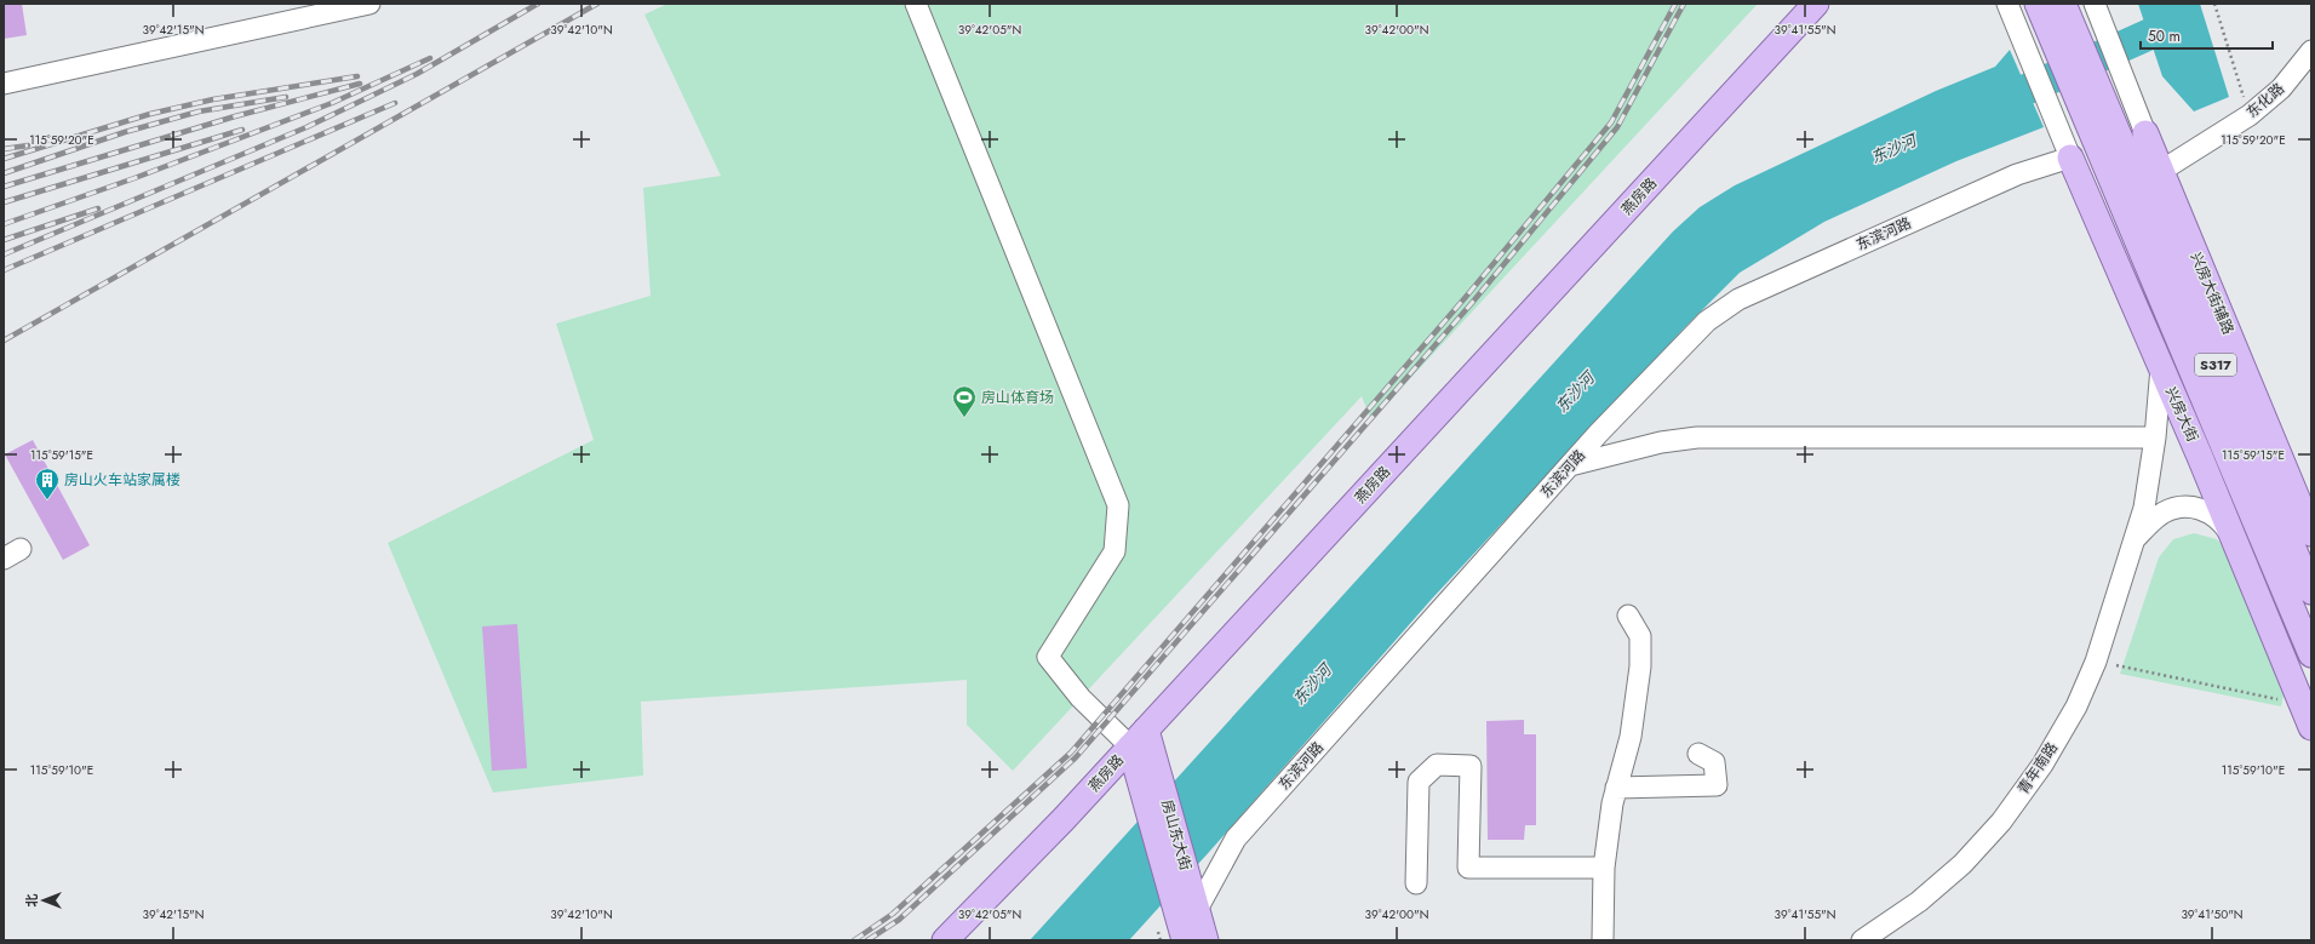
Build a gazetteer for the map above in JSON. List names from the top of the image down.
{
  "streets": {
    "main road": [
      "燕房路",
      "兴房大街辅路",
      "S317",
      "兴房大街",
      "房山东大街"
    ],
    "street": ["东化路", "东滨河路", "青年南路"]
  },
  "crossings": [
    ["东化路", "兴房大街辅路"],
    ["燕房路", "房山东大街"],
    ["东滨河路", "兴房大街"],
    ["东滨河路", "房山东大街"],
    ["S317", "兴房大街"],
    ["兴房大街", "青年南路"]
  ],
  "water": ["东沙河"],
  "places": {
    "sports": ["房山体育场"],
    "building": ["房山火车站家属楼"]
  },
  "scale_bar": "50 m",
  "north": "left",
  "coordinates": [
    "39°42'15\"N",
    "39°42'10\"N",
    "39°42'05\"N",
    "39°42'00\"N",
    "39°41'55\"N",
    "115°59'20\"E",
    "115°59'15\"E",
    "115°59'10\"E",
    "39°41'50\"N"
  ]
}
